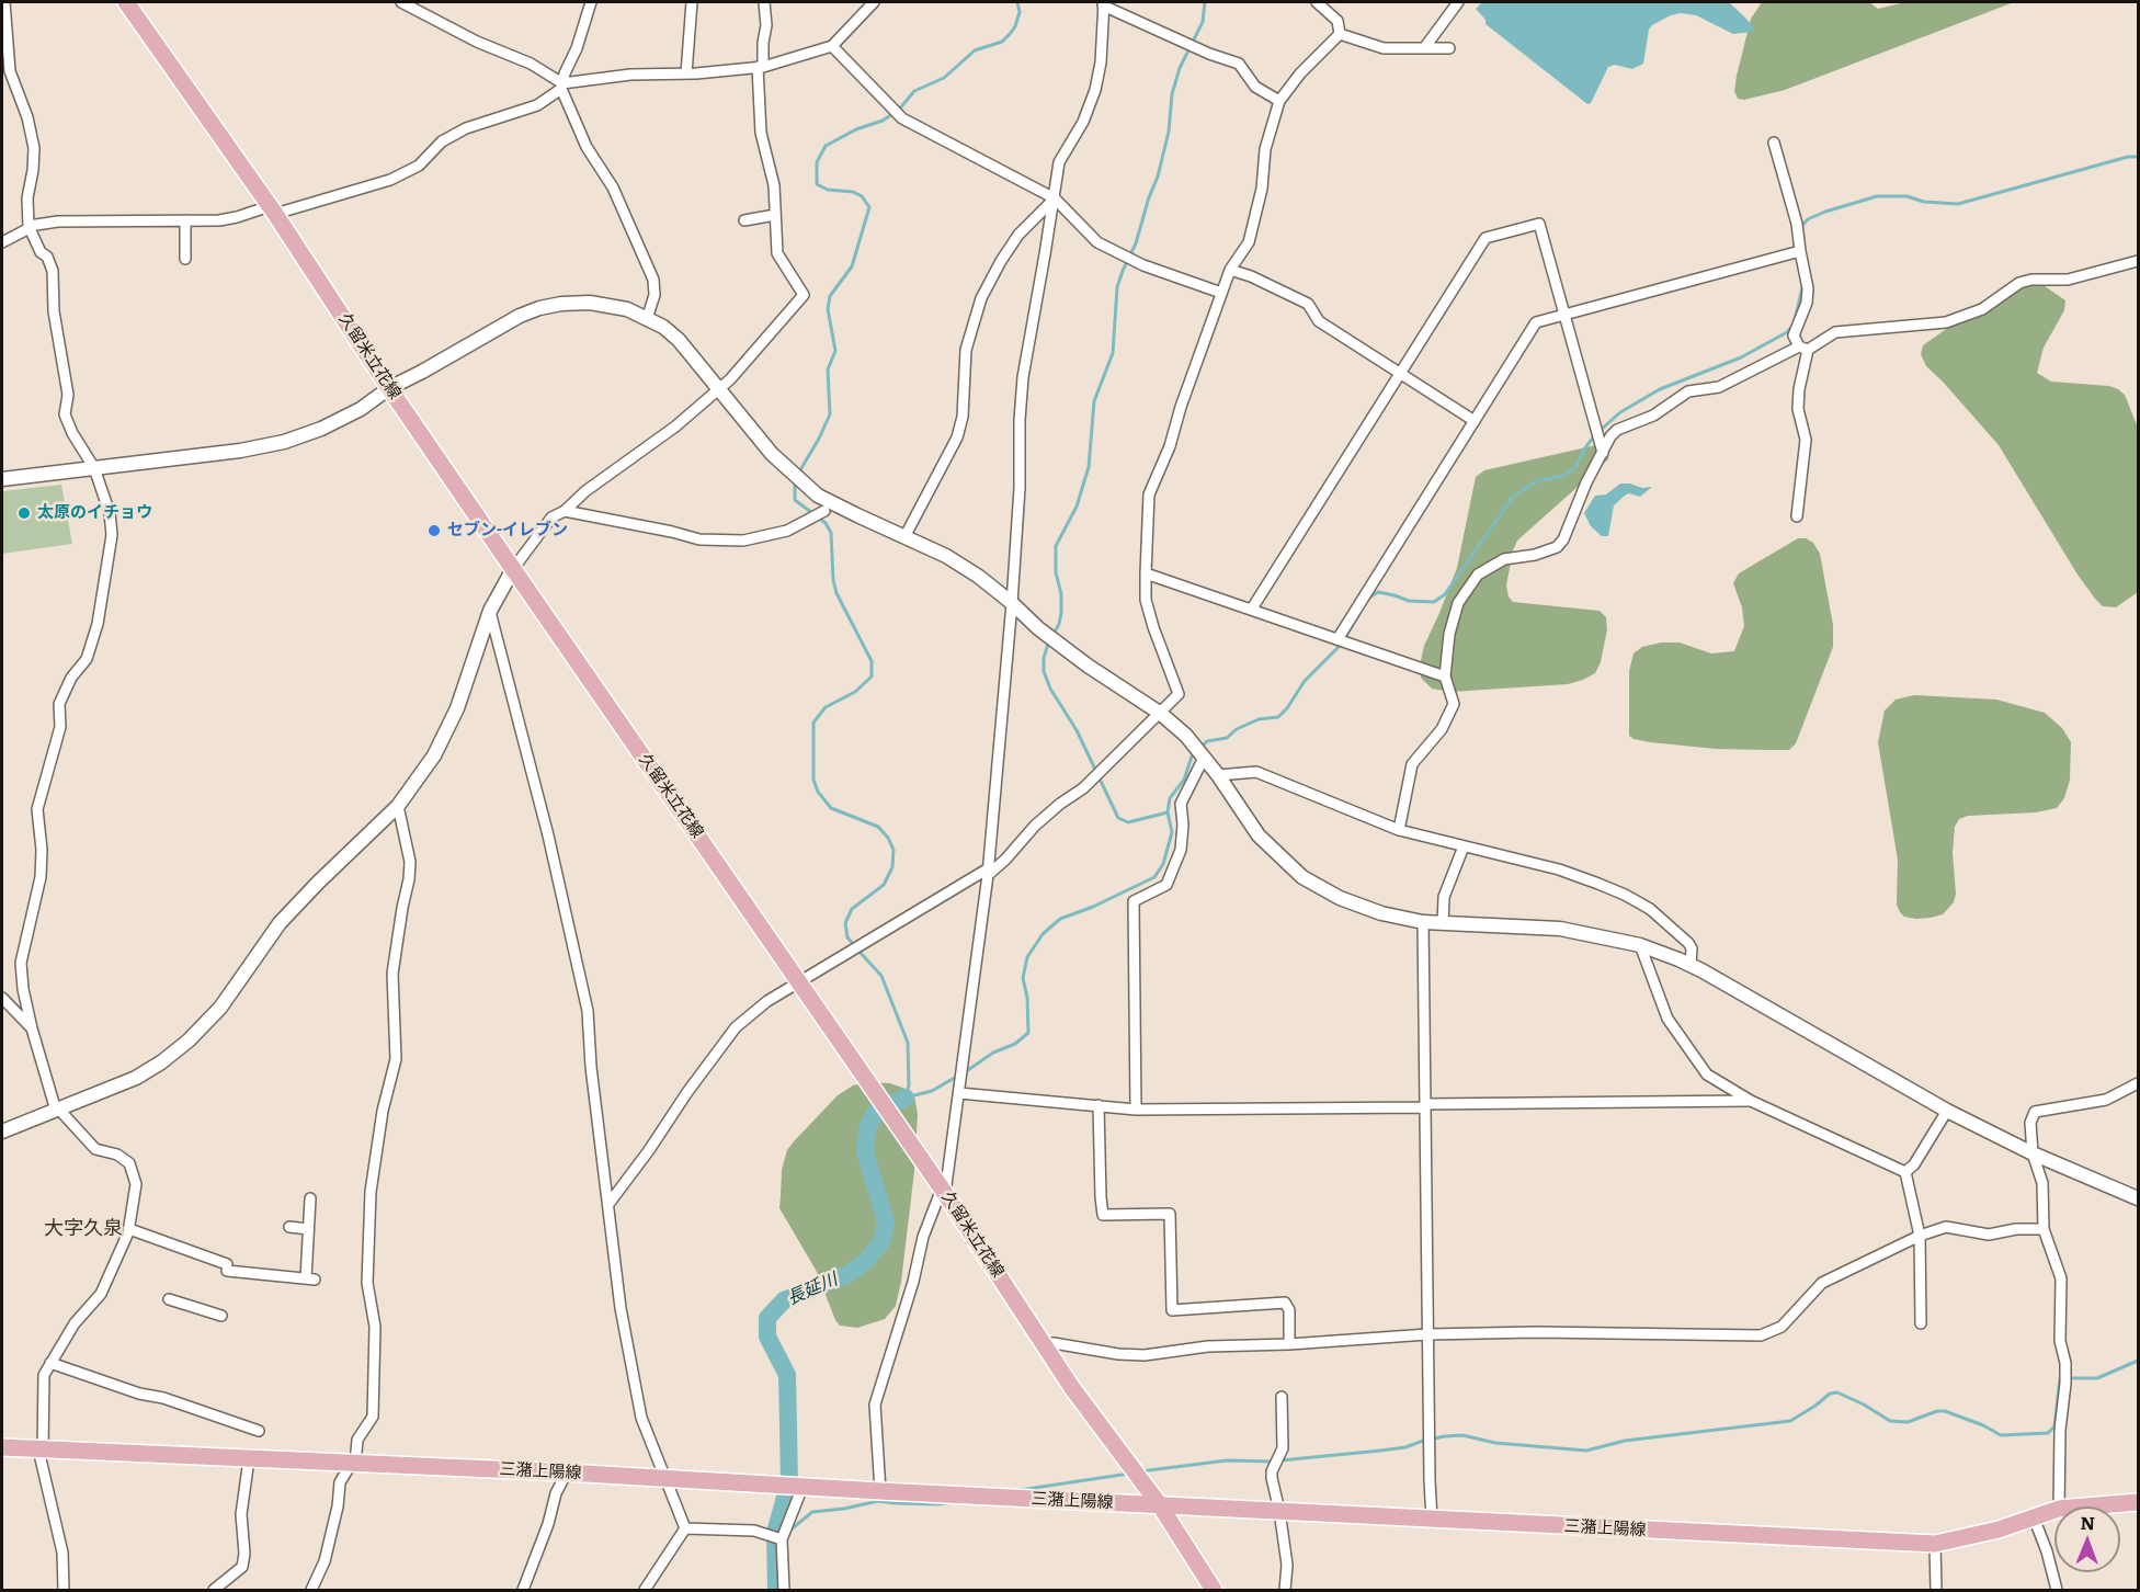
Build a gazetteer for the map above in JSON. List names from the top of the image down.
{
  "streets": {
    "main road": ["久留米立花線", "三潴上陽線"]
  },
  "crossings": [
    ["久留米立花線", "三潴上陽線"]
  ],
  "districts": ["大字久泉"],
  "water": ["長延川"],
  "places": ["太原のイチョウ", "セブン-イレブン"],
  "north": "top"
}
